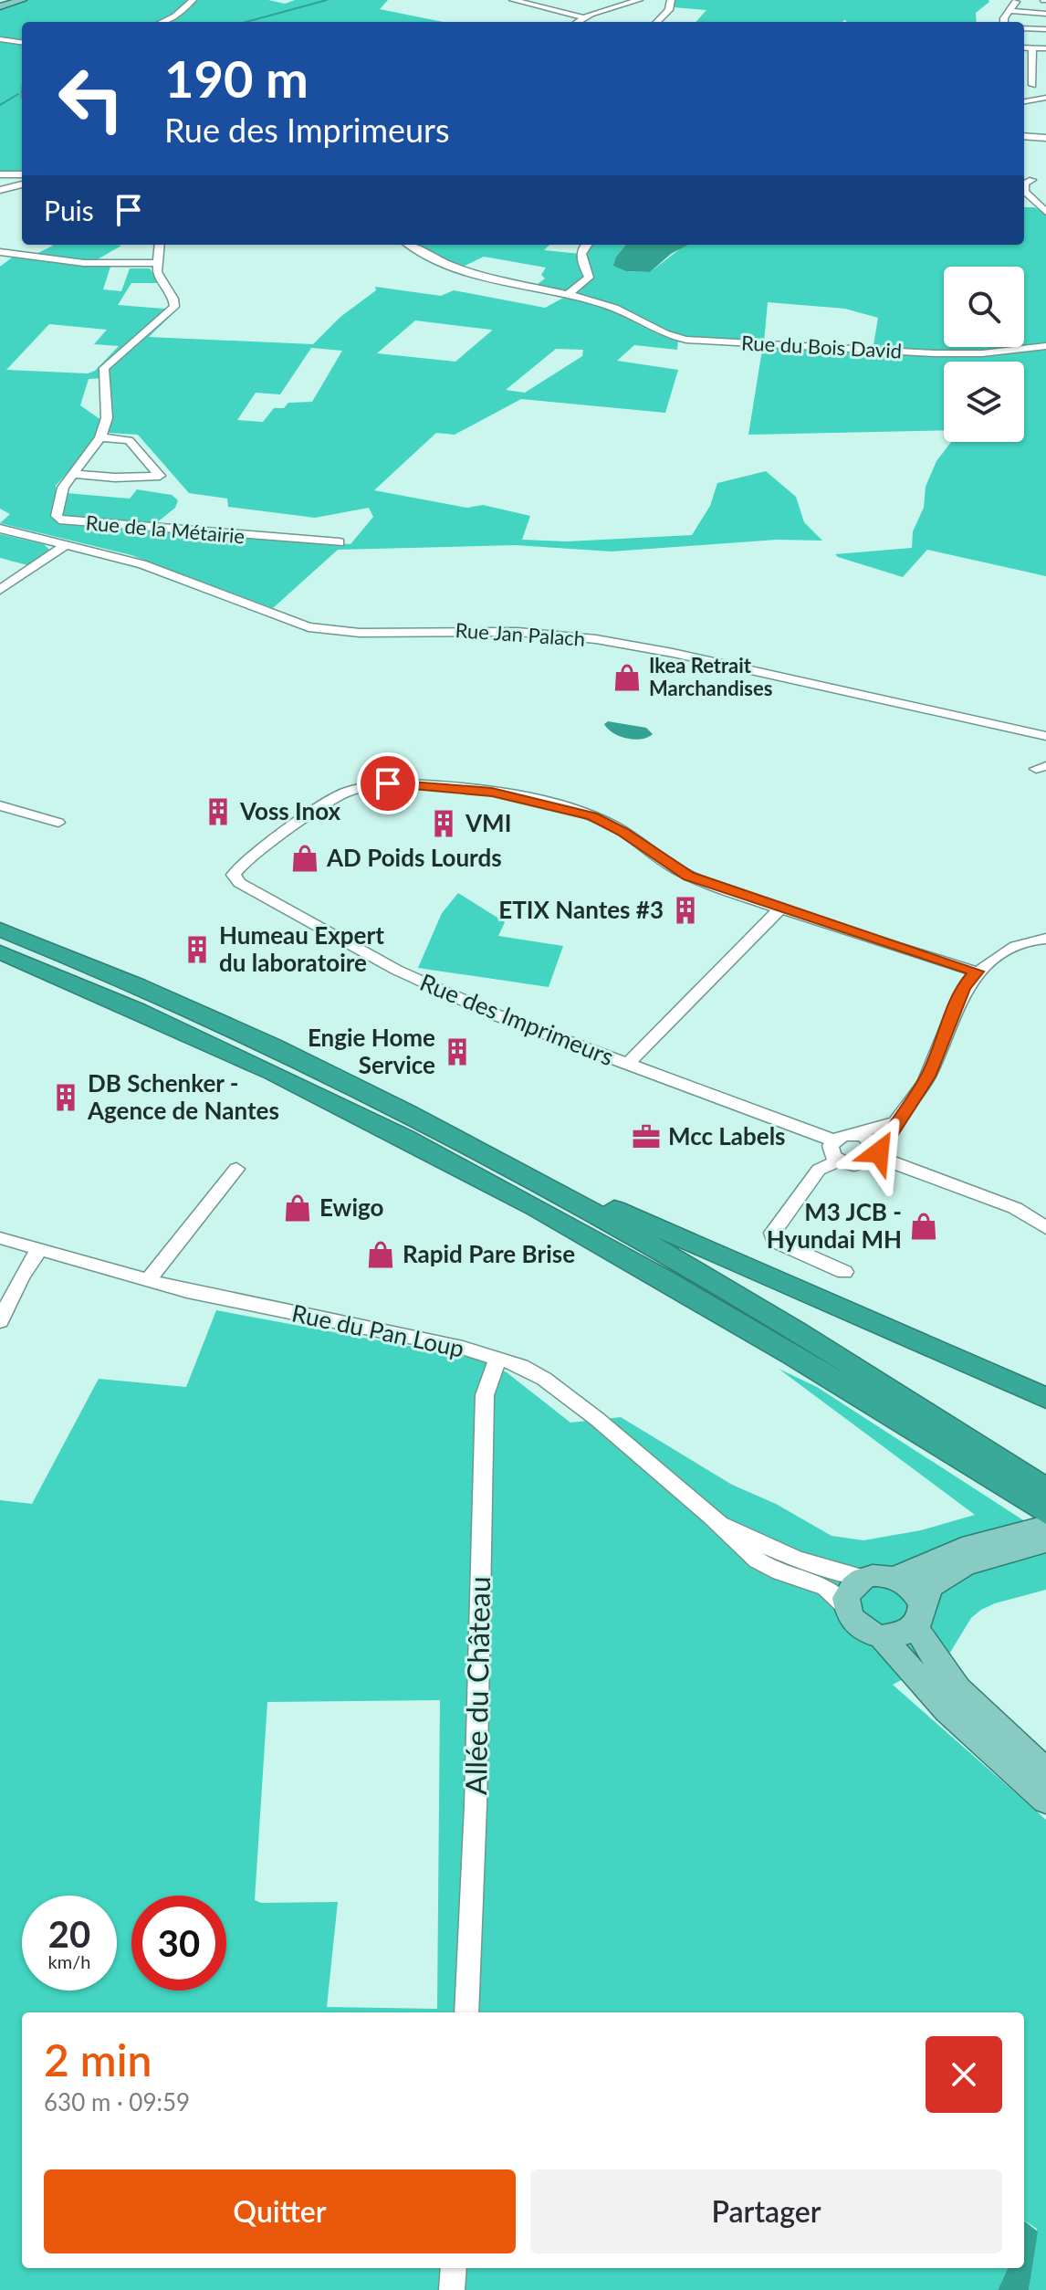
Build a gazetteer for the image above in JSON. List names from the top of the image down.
{
  "streets": {
    "street": [
      "Rue du Bois David",
      "Rue de la Métairie",
      "Rue Jan Palach",
      "Rue des Imprimeurs",
      "Rue du Pan Loup",
      "Allée du Château"
    ]
  },
  "crossings": [
    ["Rue du Pan Loup", "Allée du Château"]
  ],
  "places": {
    "shop": [
      "Ikea Retrait Marchandises",
      "AD Poids Lourds",
      "Ewigo",
      "M3 JCB - Hyundai MH",
      "Rapid Pare Brise"
    ],
    "building": [
      "Voss Inox",
      "VMI",
      "ETIX Nantes #3",
      "Humeau Expert du laboratoire",
      "Engie Home Service",
      "DB Schenker - Agence de Nantes"
    ],
    "office": ["Mcc Labels"]
  },
  "page": {
    "turn": ["190 m", "Rue des Imprimeurs"],
    "then": "Puis",
    "speed": "20 km/h",
    "limit": "30",
    "heading": ["2 min", "630 m · 09:59"],
    "buttons": ["Quitter", "Partager"]
  }
}
